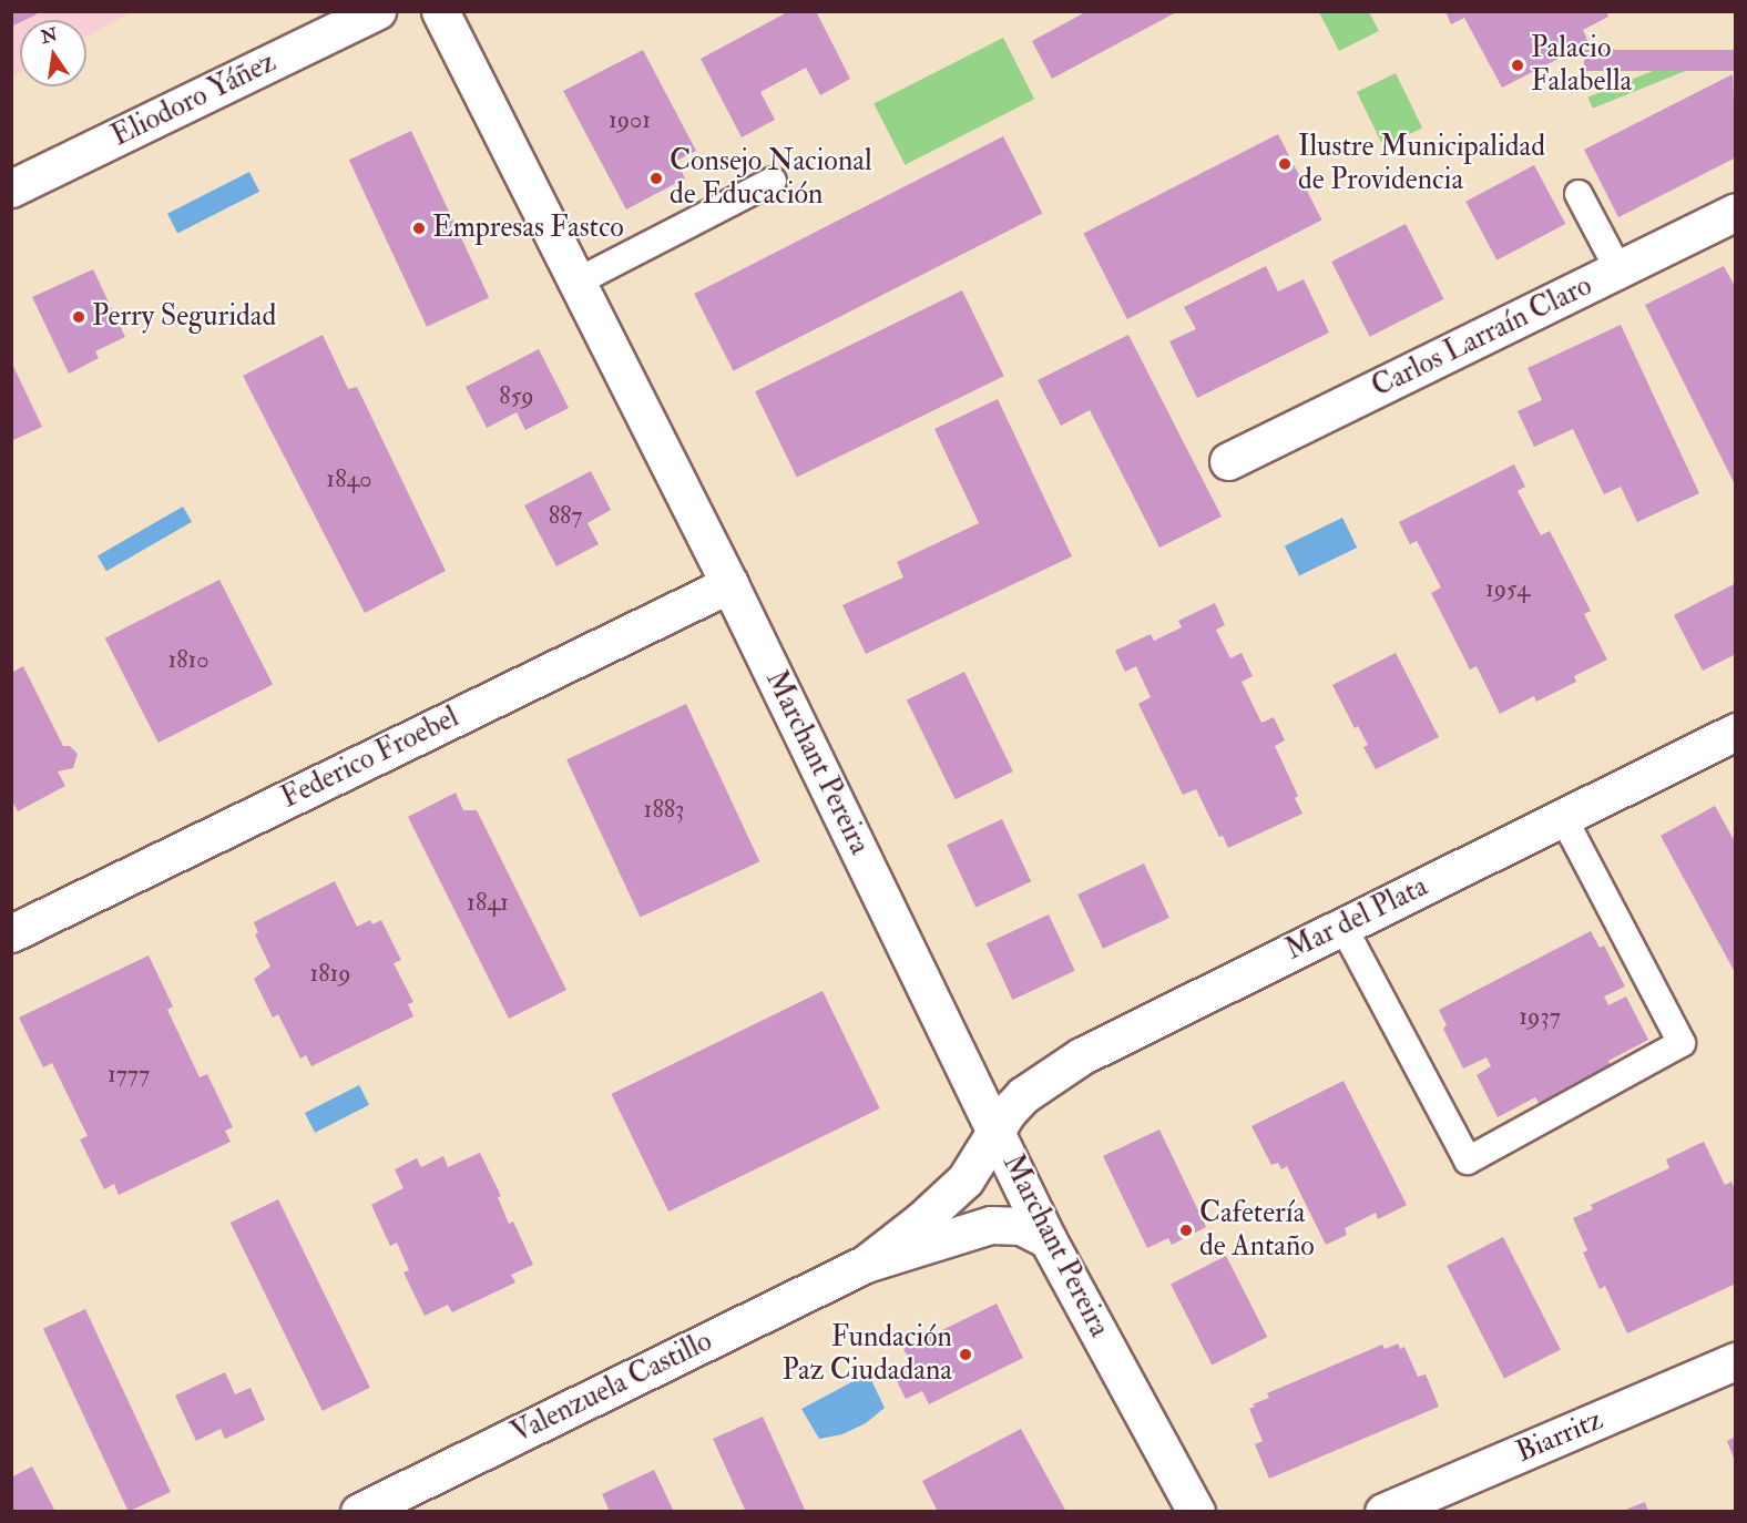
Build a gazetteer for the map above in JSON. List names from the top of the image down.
{
  "streets": {
    "street": [
      "Eliodoro Yáñez",
      "Carlos Larraín Claro",
      "Federico Froebel",
      "Marchant Pereira",
      "Mar del Plata",
      "Valenzuela Castillo",
      "Biarritz"
    ]
  },
  "crossings": [
    ["Federico Froebel", "Marchant Pereira"],
    ["Marchant Pereira", "Mar del Plata"],
    ["Marchant Pereira", "Valenzuela Castillo"],
    ["Mar del Plata", "Valenzuela Castillo"]
  ],
  "places": [
    "Palacio Falabella",
    "Ilustre Municipalidad de Providencia",
    "Consejo Nacional de Educación",
    "Empresas Fastco",
    "Perry Seguridad",
    "Cafetería de Antaño",
    "Fundación Paz Ciudadana"
  ],
  "house_numbers": [
    "1901",
    "859",
    "1840",
    "887",
    "1954",
    "1810",
    "1883",
    "1841",
    "1819",
    "1937",
    "1777"
  ],
  "north": "top"
}
